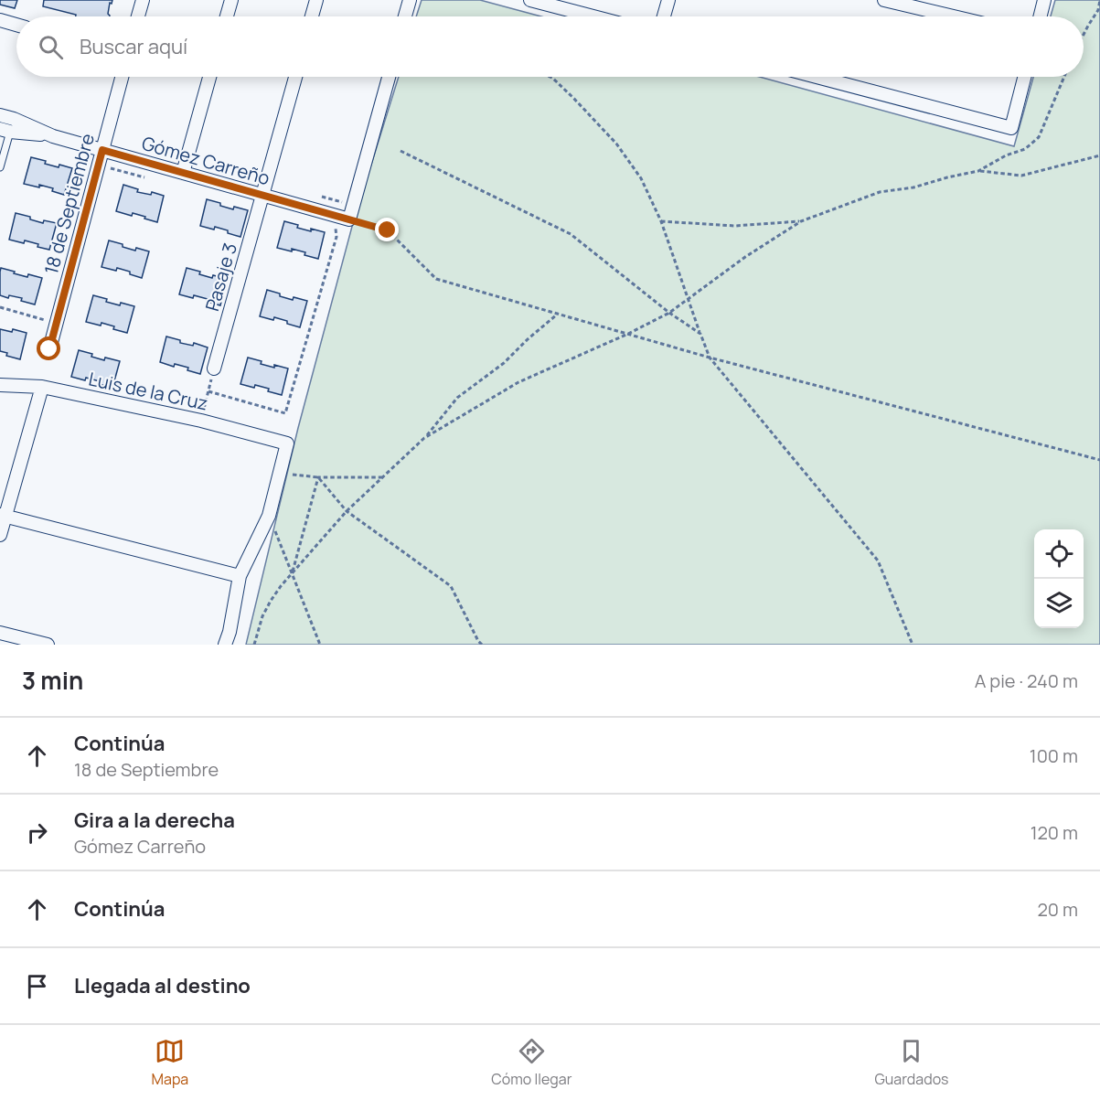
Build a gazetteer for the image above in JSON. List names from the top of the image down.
{
  "streets": {
    "street": [
      "Gómez Carreño",
      "18 de Septiembre",
      "Pasaje 3",
      "Luis de la Cruz"
    ]
  },
  "crossings": [
    ["Gómez Carreño", "18 de Septiembre"],
    ["Gómez Carreño", "Pasaje 3"]
  ],
  "page": {
    "search": "Buscar aquí",
    "heading": ["3 min", "A pie · 240 m"],
    "list": [
      ["Continúa", "18 de Septiembre", "100 m"],
      ["Gira a la derecha", "Gómez Carreño", "120 m"],
      ["Continúa", "20 m"],
      "Llegada al destino"
    ],
    "nav": ["Mapa", "Cómo llegar", "Guardados"]
  }
}
